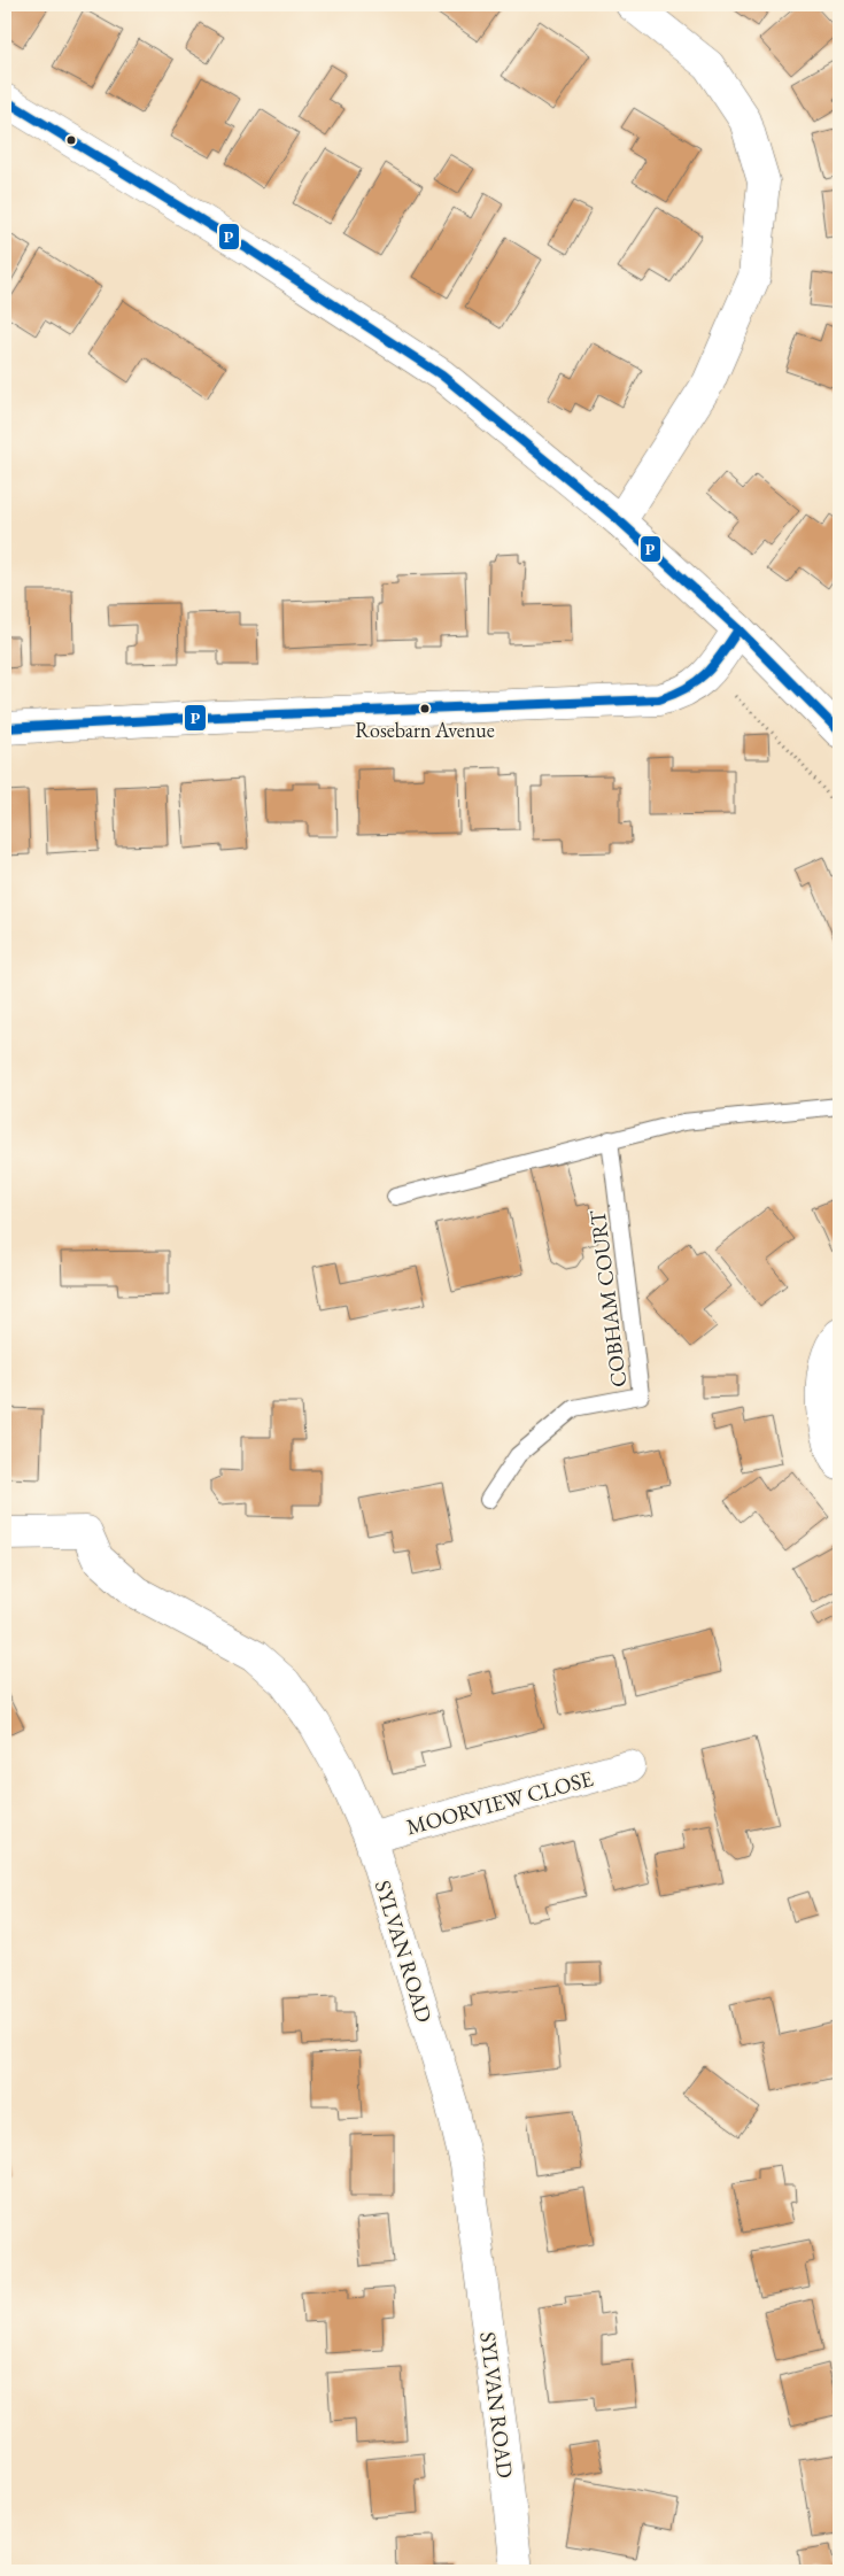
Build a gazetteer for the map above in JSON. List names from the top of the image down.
{
  "streets": {
    "street": ["MOORVIEW CLOSE", "SYLVAN ROAD"],
    "lane": ["COBHAM COURT"]
  },
  "crossings": [
    ["MOORVIEW CLOSE", "SYLVAN ROAD"]
  ],
  "places": ["Rosebarn Avenue"],
  "lines": ["transit line P"]
}
